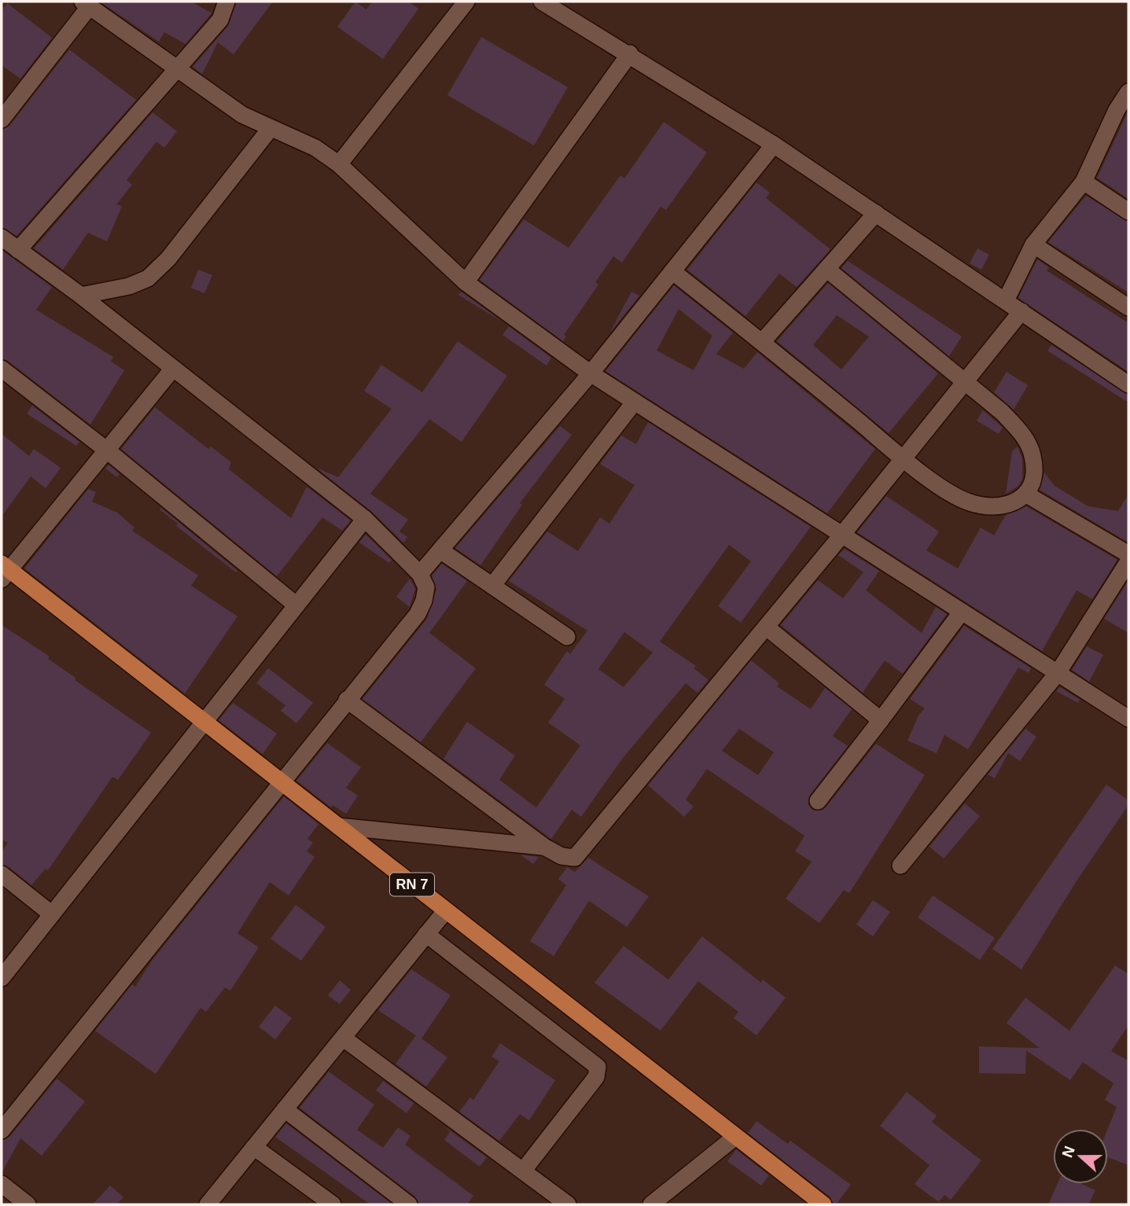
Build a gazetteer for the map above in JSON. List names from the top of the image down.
{
  "streets": {
    "main road": ["RN 7"]
  },
  "north": "left"
}
